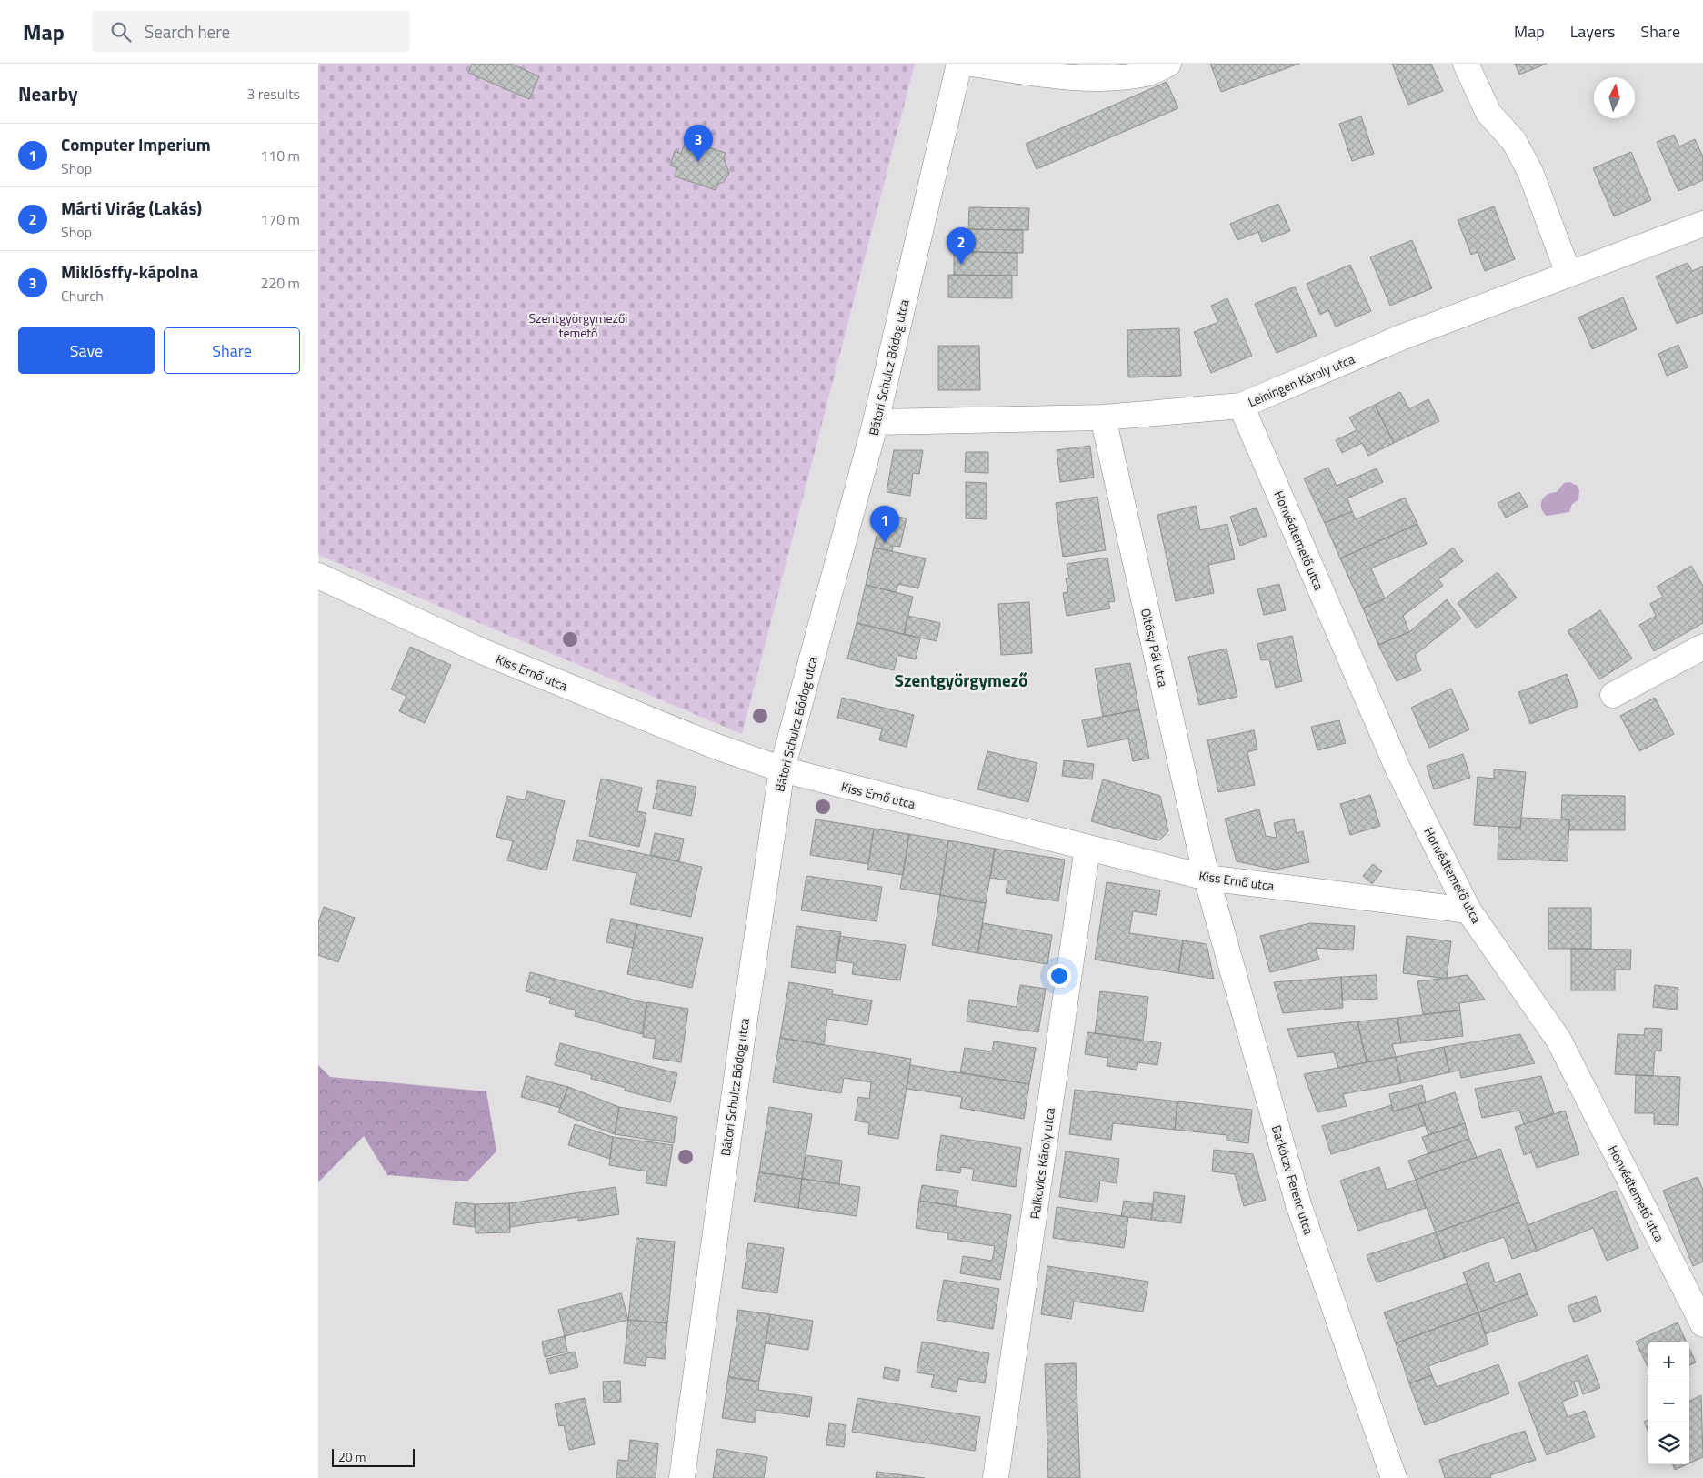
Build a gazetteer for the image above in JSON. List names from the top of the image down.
{
  "streets": {
    "street": [
      "Bátori Schulcz Bódog utca",
      "Leiningen Károly utca",
      "Honvédtemető utca",
      "Oltósy Pál utca",
      "Kiss Ernő utca",
      "Palkovics Károly utca",
      "Barkóczy Ferenc utca"
    ]
  },
  "crossings": [
    ["Bátori Schulcz Bódog utca", "Leiningen Károly utca"],
    ["Bátori Schulcz Bódog utca", "Kiss Ernő utca"],
    ["Leiningen Károly utca", "Honvédtemető utca"],
    ["Leiningen Károly utca", "Oltósy Pál utca"],
    ["Honvédtemető utca", "Kiss Ernő utca"],
    ["Oltósy Pál utca", "Kiss Ernő utca"],
    ["Oltósy Pál utca", "Barkóczy Ferenc utca"],
    ["Kiss Ernő utca", "Palkovics Károly utca"],
    ["Kiss Ernő utca", "Barkóczy Ferenc utca"]
  ],
  "districts": ["Szentgyörgymező"],
  "parks": ["Szentgyörgymezői temető"],
  "scale_bar": "20 m",
  "north": "top",
  "page": {
    "header": "Map",
    "search": "Search here",
    "nav": ["Map", "Layers", "Share"],
    "heading": ["Nearby", "3 results"],
    "list": [
      {
        "mark": "1",
        "name": "Computer Imperium",
        "note": "Shop",
        "value": "110 m"
      },
      {
        "mark": "2",
        "name": "Márti Virág (Lakás)",
        "note": "Shop",
        "value": "170 m"
      },
      {
        "mark": "3",
        "name": "Miklósffy-kápolna",
        "note": "Church",
        "value": "220 m"
      }
    ],
    "pins": ["3", "2", "1"],
    "buttons": ["Save", "Share"],
    "map_buttons": ["+", "−"],
    "scale": "20 m"
  }
}
